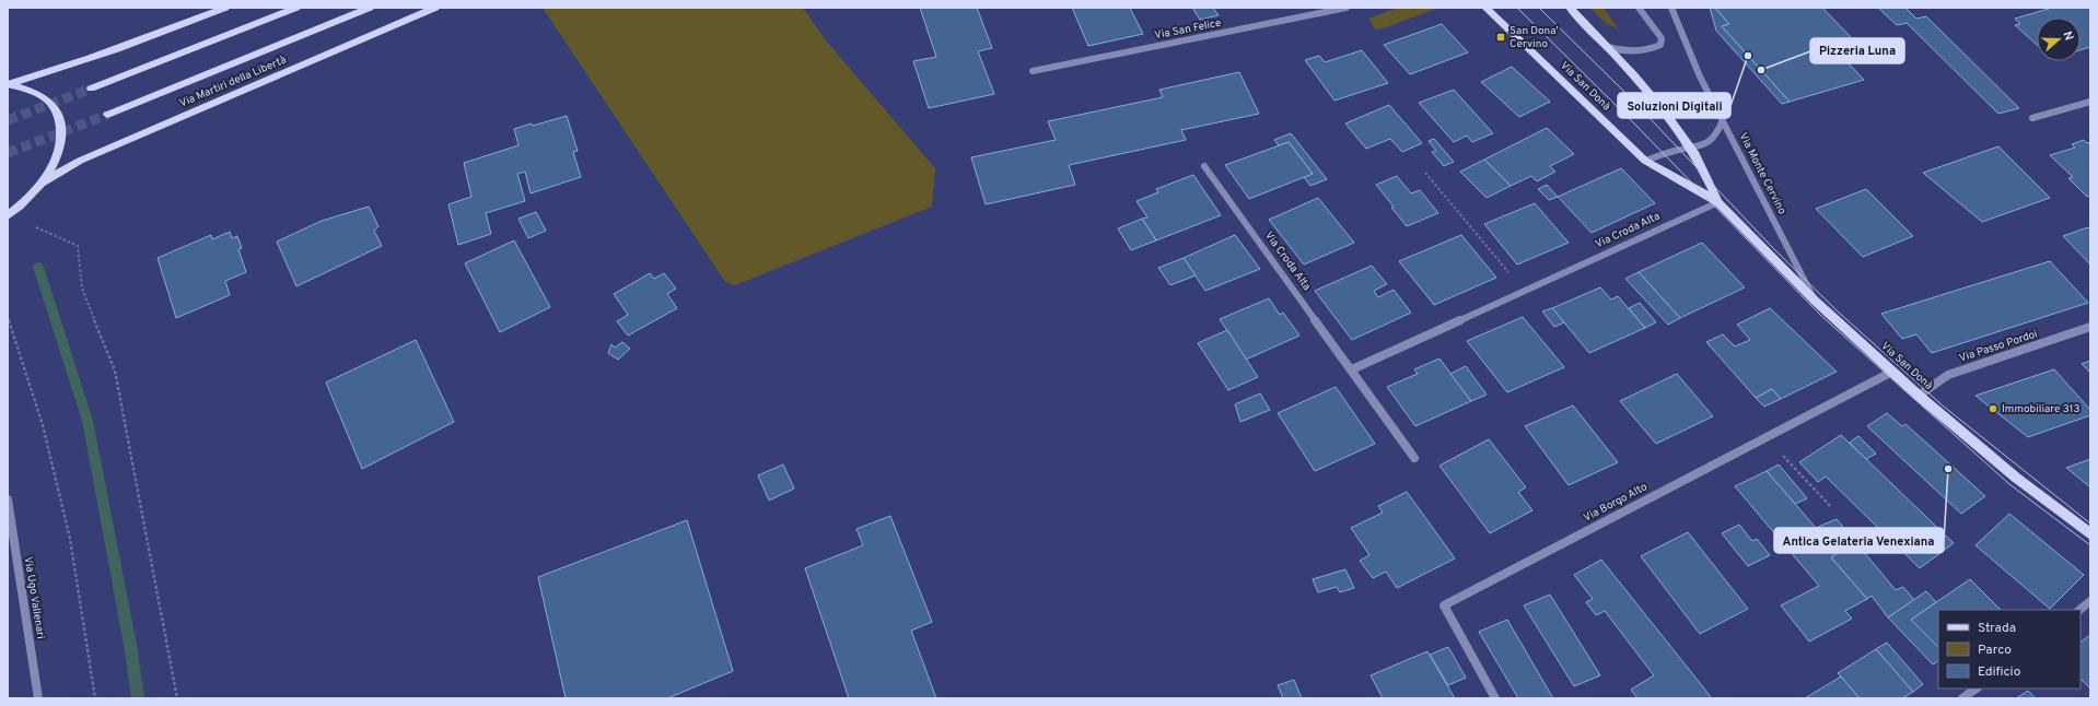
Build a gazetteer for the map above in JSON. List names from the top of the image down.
{
  "streets": {
    "main road": ["Via Martiri della Libertà", "Via San Donà"],
    "street": [
      "Via San Felice",
      "Via Monte Cervino",
      "Via Croda Alta",
      "Via Passo Pordoi",
      "Via Borgo Alto",
      "Via Ugo Vallenari"
    ]
  },
  "crossings": [
    ["Via San Donà", "Via Monte Cervino"],
    ["Via San Donà", "Via Croda Alta"],
    ["Via San Donà", "Via Passo Pordoi"],
    ["Via San Donà", "Via Borgo Alto"]
  ],
  "places": {
    "transit": ["San Dona' Cervino"],
    "other": [
      "Soluzioni Digitali",
      "Pizzeria Luna",
      "Immobiliare 313",
      "Antica Gelateria Venexiana"
    ]
  },
  "legend": ["Strada", "Parco", "Edificio"],
  "north": "right"
}
